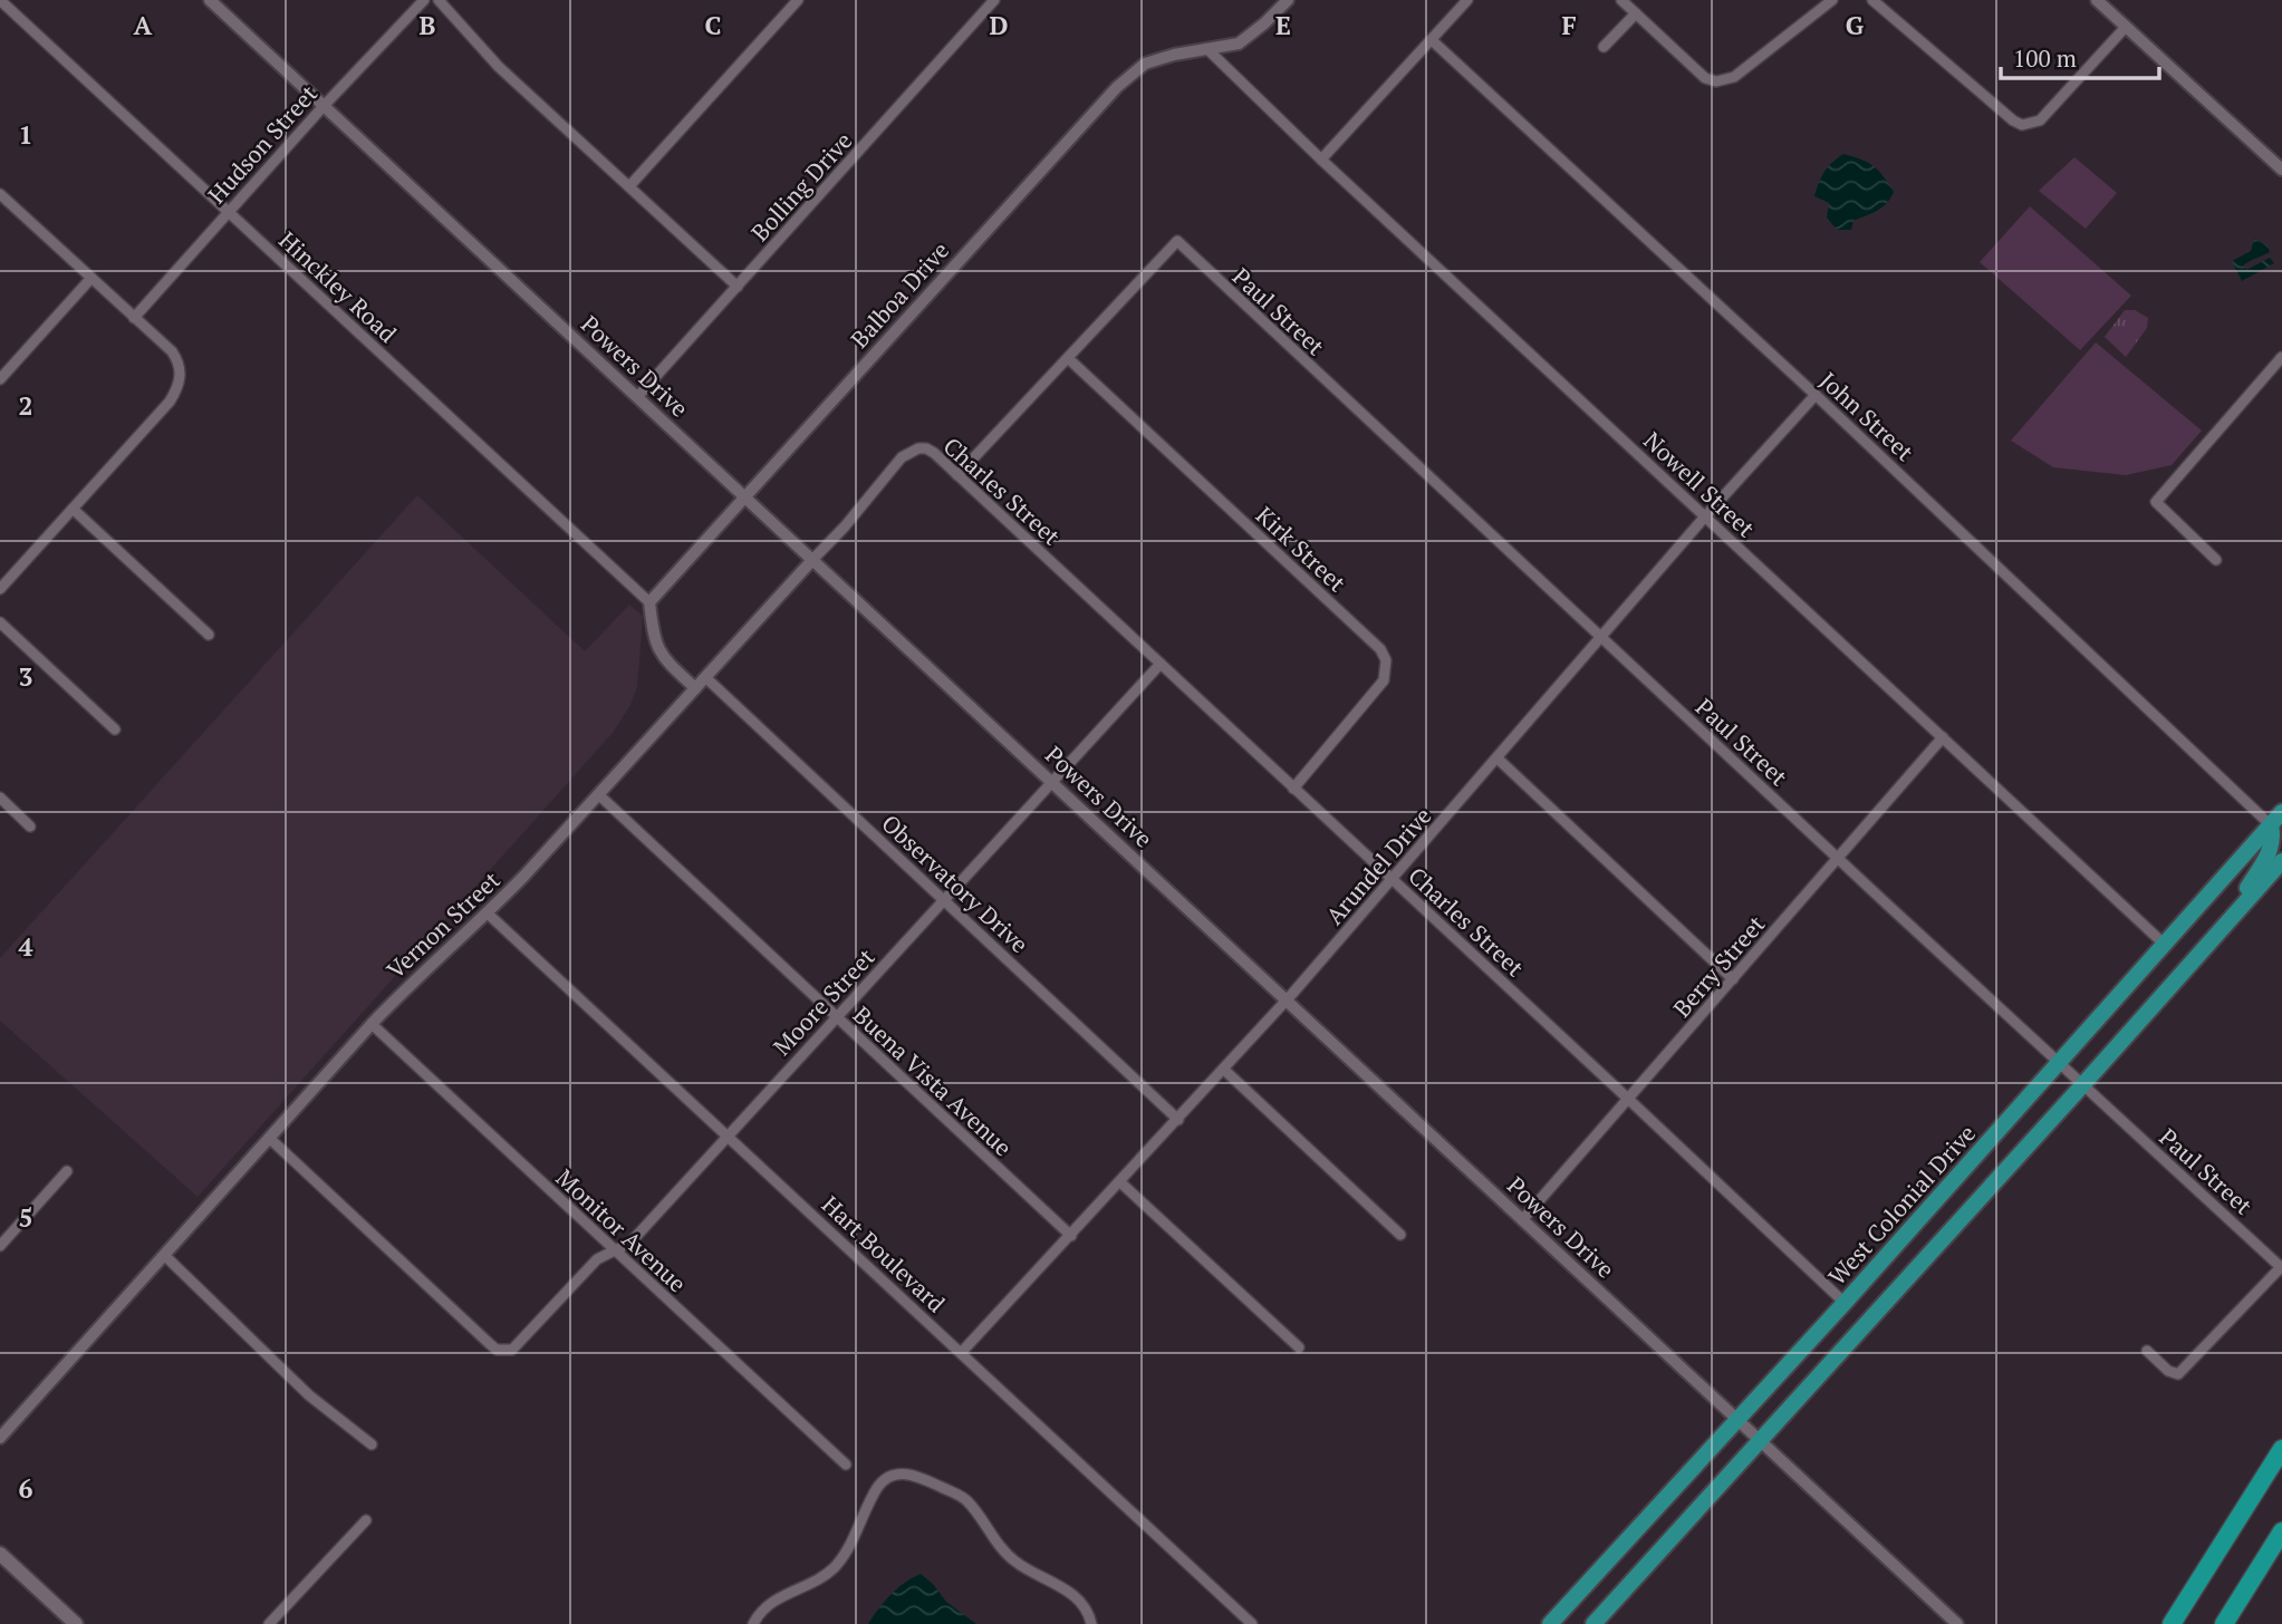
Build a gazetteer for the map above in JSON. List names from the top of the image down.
{
  "streets": {
    "highway": ["West Colonial Drive"],
    "street": [
      "Hudson Street",
      "Bolling Drive",
      "Hinckley Road",
      "Balboa Drive",
      "Paul Street",
      "Powers Drive",
      "John Street",
      "Nowell Street",
      "Charles Street",
      "Kirk Street",
      "Arundel Drive",
      "Observatory Drive",
      "Vernon Street",
      "Berry Street",
      "Moore Street",
      "Buena Vista Avenue",
      "Monitor Avenue",
      "Hart Boulevard"
    ]
  },
  "crossings": [
    ["Hudson Street", "Hinckley Road"],
    ["Hudson Street", "Powers Drive"],
    ["Bolling Drive", "Powers Drive"],
    ["Hinckley Road", "Balboa Drive"],
    ["Balboa Drive", "Powers Drive"],
    ["Balboa Drive", "Nowell Street"],
    ["Paul Street", "Kirk Street"],
    ["Paul Street", "Arundel Drive"],
    ["Paul Street", "Berry Street"],
    ["Paul Street", "West Colonial Drive"],
    ["Powers Drive", "Arundel Drive"],
    ["Powers Drive", "Vernon Street"],
    ["Powers Drive", "Berry Street"],
    ["Powers Drive", "Moore Street"],
    ["Powers Drive", "West Colonial Drive"],
    ["John Street", "Arundel Drive"],
    ["John Street", "West Colonial Drive"],
    ["Nowell Street", "Arundel Drive"],
    ["Nowell Street", "Berry Street"],
    ["Nowell Street", "West Colonial Drive"],
    ["Charles Street", "Kirk Street"],
    ["Charles Street", "Arundel Drive"],
    ["Charles Street", "Vernon Street"],
    ["Charles Street", "Berry Street"],
    ["Charles Street", "Moore Street"],
    ["Charles Street", "West Colonial Drive"],
    ["Arundel Drive", "Observatory Drive"],
    ["Arundel Drive", "Buena Vista Avenue"],
    ["Arundel Drive", "Hart Boulevard"],
    ["Observatory Drive", "Vernon Street"],
    ["Observatory Drive", "Moore Street"],
    ["Vernon Street", "Moore Street"],
    ["Vernon Street", "Buena Vista Avenue"],
    ["Vernon Street", "Monitor Avenue"],
    ["Vernon Street", "Hart Boulevard"],
    ["Moore Street", "Buena Vista Avenue"],
    ["Moore Street", "Monitor Avenue"],
    ["Moore Street", "Hart Boulevard"]
  ],
  "scale_bar": "100 m",
  "grid": {
    "columns": [
      "A",
      "B",
      "C",
      "D",
      "E",
      "F",
      "G"
    ],
    "rows": [
      "1",
      "2",
      "3",
      "4",
      "5",
      "6"
    ]
  }
}
